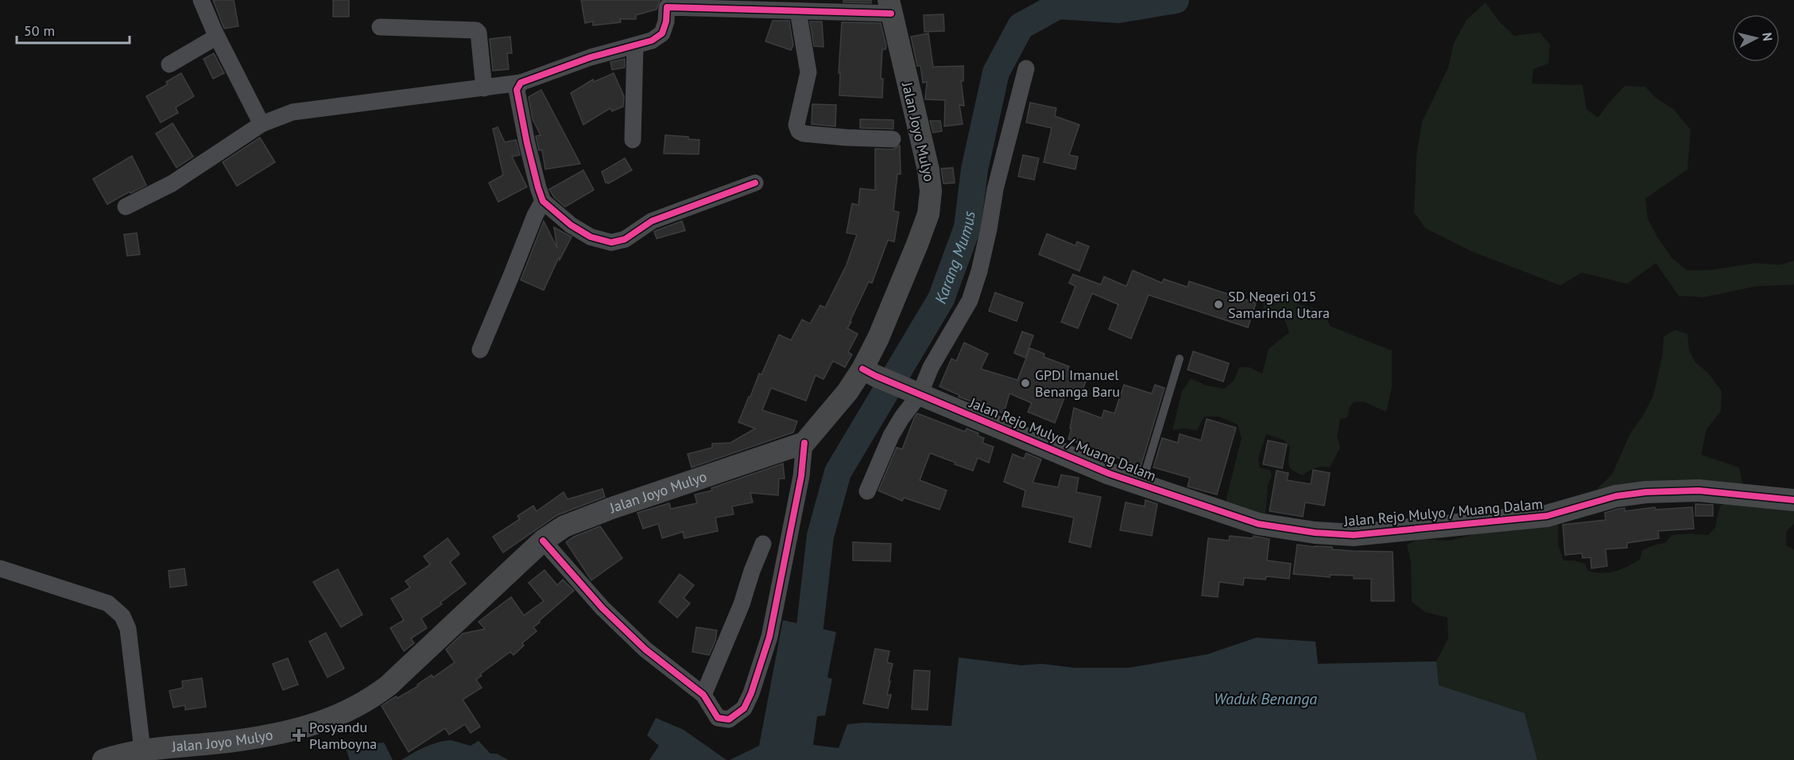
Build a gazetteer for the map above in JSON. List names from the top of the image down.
{
  "streets": {
    "main road": ["Jalan Joyo Mulyo", "Jalan Rejo Mulyo / Muang Dalam"]
  },
  "crossings": [
    ["Jalan Joyo Mulyo", "Jalan Rejo Mulyo / Muang Dalam"]
  ],
  "water": ["Karang Mumus", "Waduk Benanga"],
  "places": {
    "other": ["SD Negeri 015 Samarinda Utara", "GPDI Imanuel Benanga Baru"],
    "health": ["Posyandu Plamboyna"]
  },
  "scale_bar": "50 m",
  "north": "right"
}
